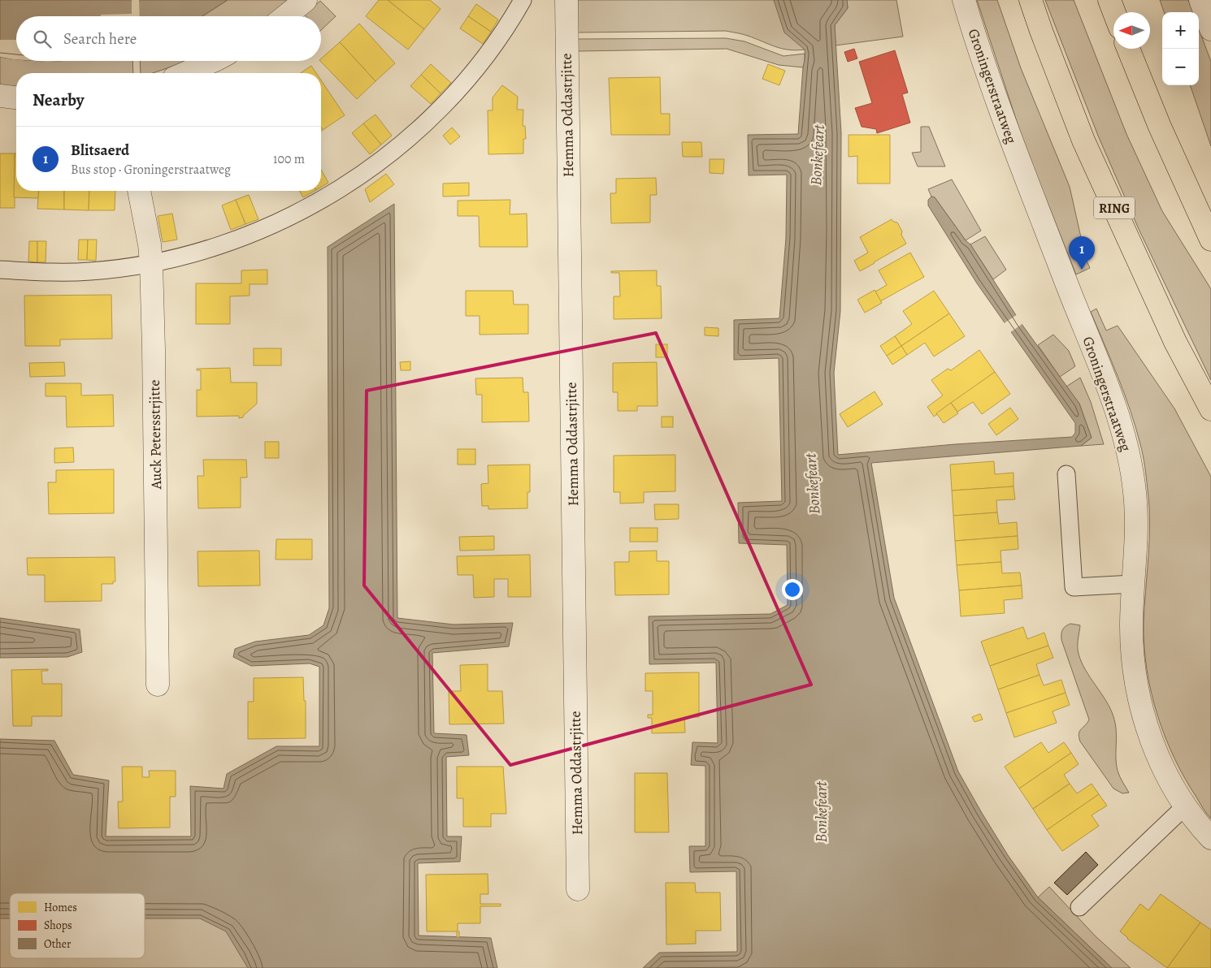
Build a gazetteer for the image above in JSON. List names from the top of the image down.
{
  "streets": {
    "main road": ["RING"],
    "street": ["Groningerstraatweg", "Hemma Oddastrjitte", "Auck Petersstrjitte"]
  },
  "water": ["Bonkefeart"],
  "legend": ["Homes", "Shops", "Other"],
  "north": "left",
  "page": {
    "map_buttons": ["+", "−"],
    "search": "Search here",
    "heading": "Nearby",
    "list": [
      {
        "mark": "1",
        "name": "Blitsaerd",
        "note": "Bus stop · Groningerstraatweg",
        "value": "100 m"
      }
    ],
    "pins": "1"
  }
}
